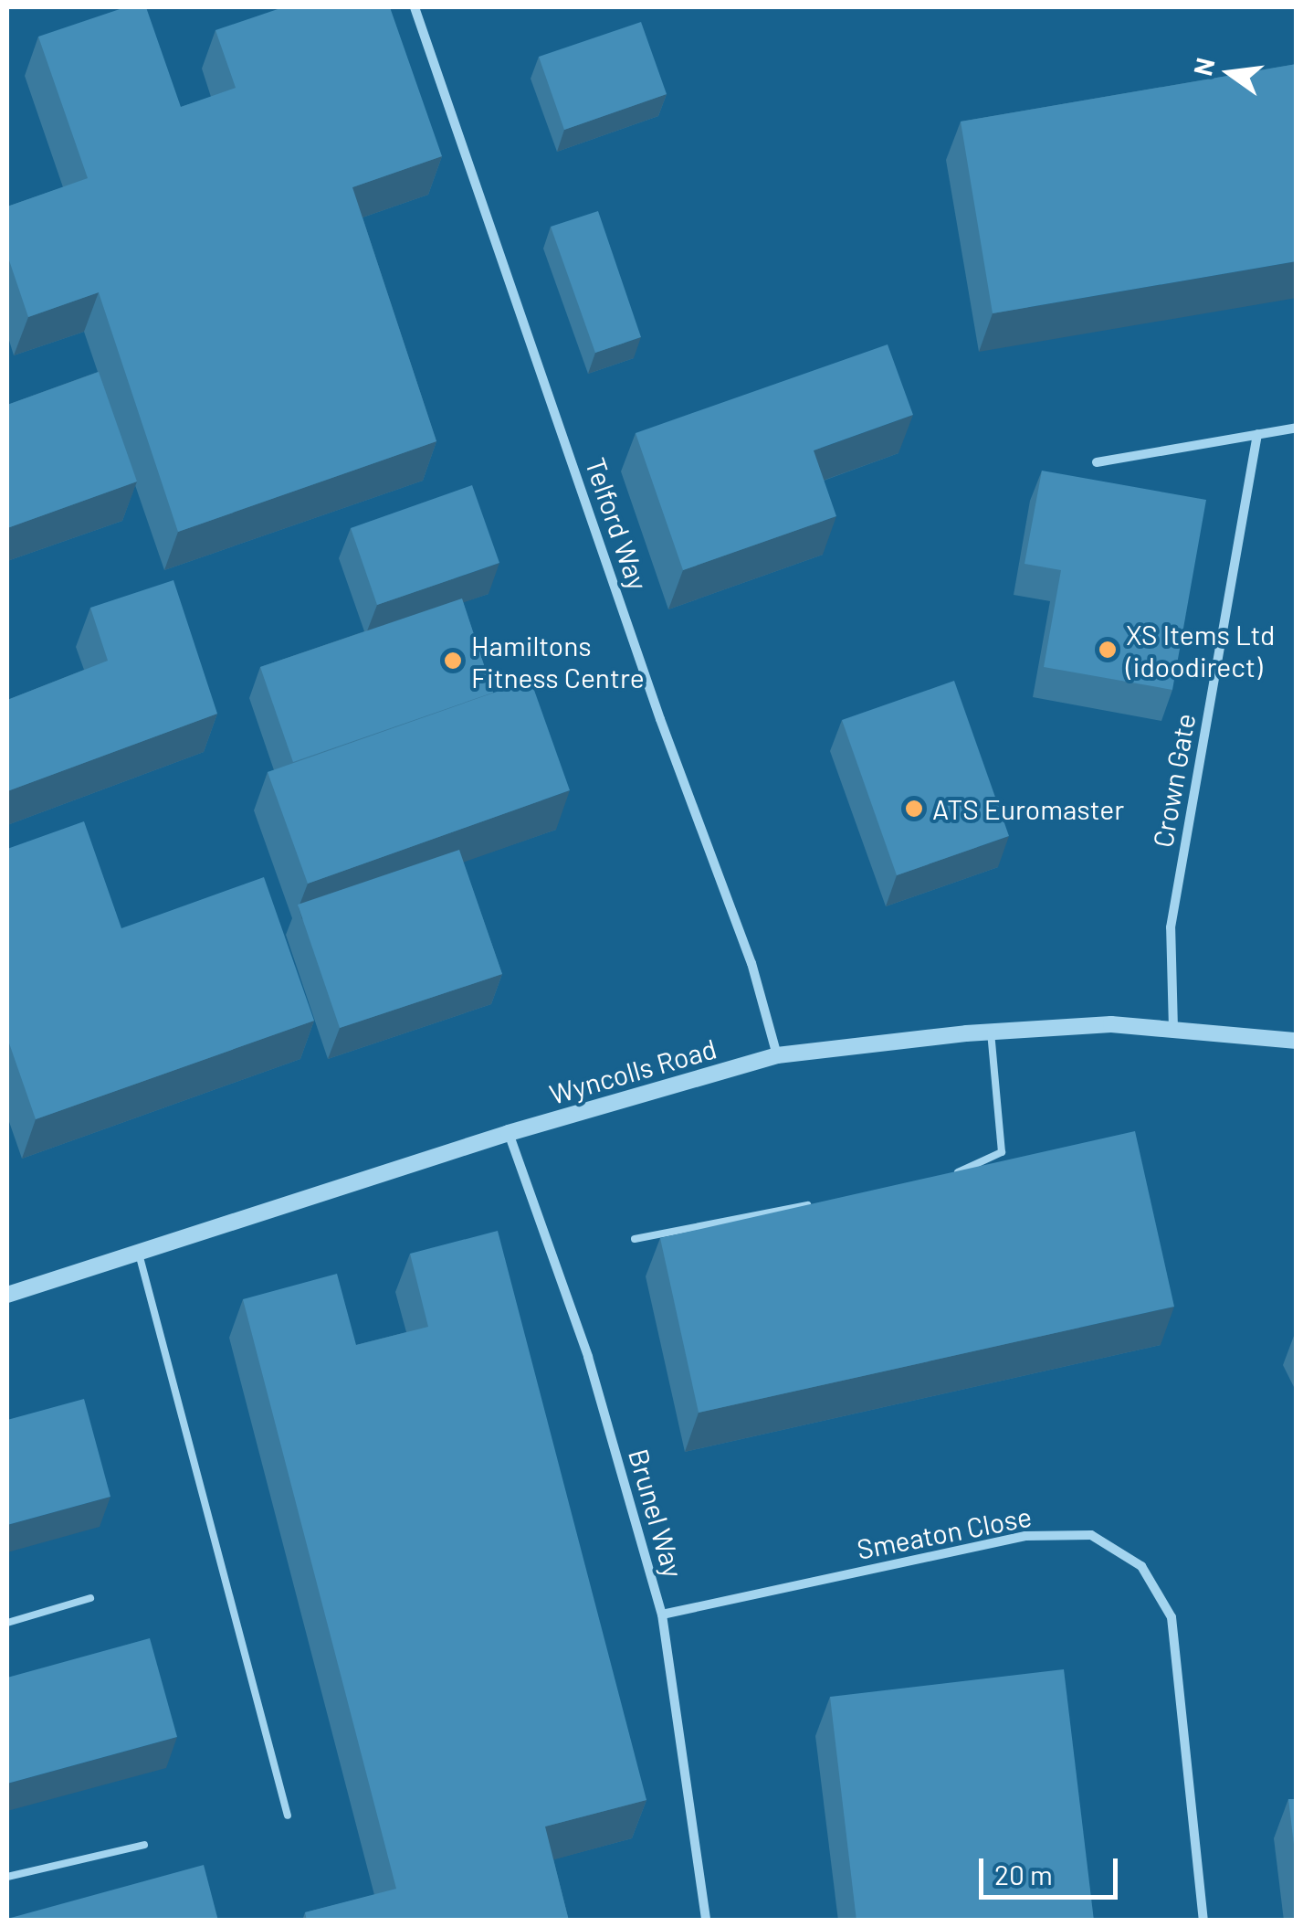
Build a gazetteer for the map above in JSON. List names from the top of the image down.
{
  "streets": {
    "street": [
      "Telford Way",
      "Crown Gate",
      "Wyncolls Road",
      "Brunel Way",
      "Smeaton Close"
    ]
  },
  "crossings": [
    ["Telford Way", "Wyncolls Road"],
    ["Crown Gate", "Wyncolls Road"],
    ["Wyncolls Road", "Brunel Way"],
    ["Brunel Way", "Smeaton Close"]
  ],
  "places": ["XS Items Ltd (idoodirect)", "Hamiltons Fitness Centre", "ATS Euromaster"],
  "scale_bar": "20 m",
  "north": "left"
}
